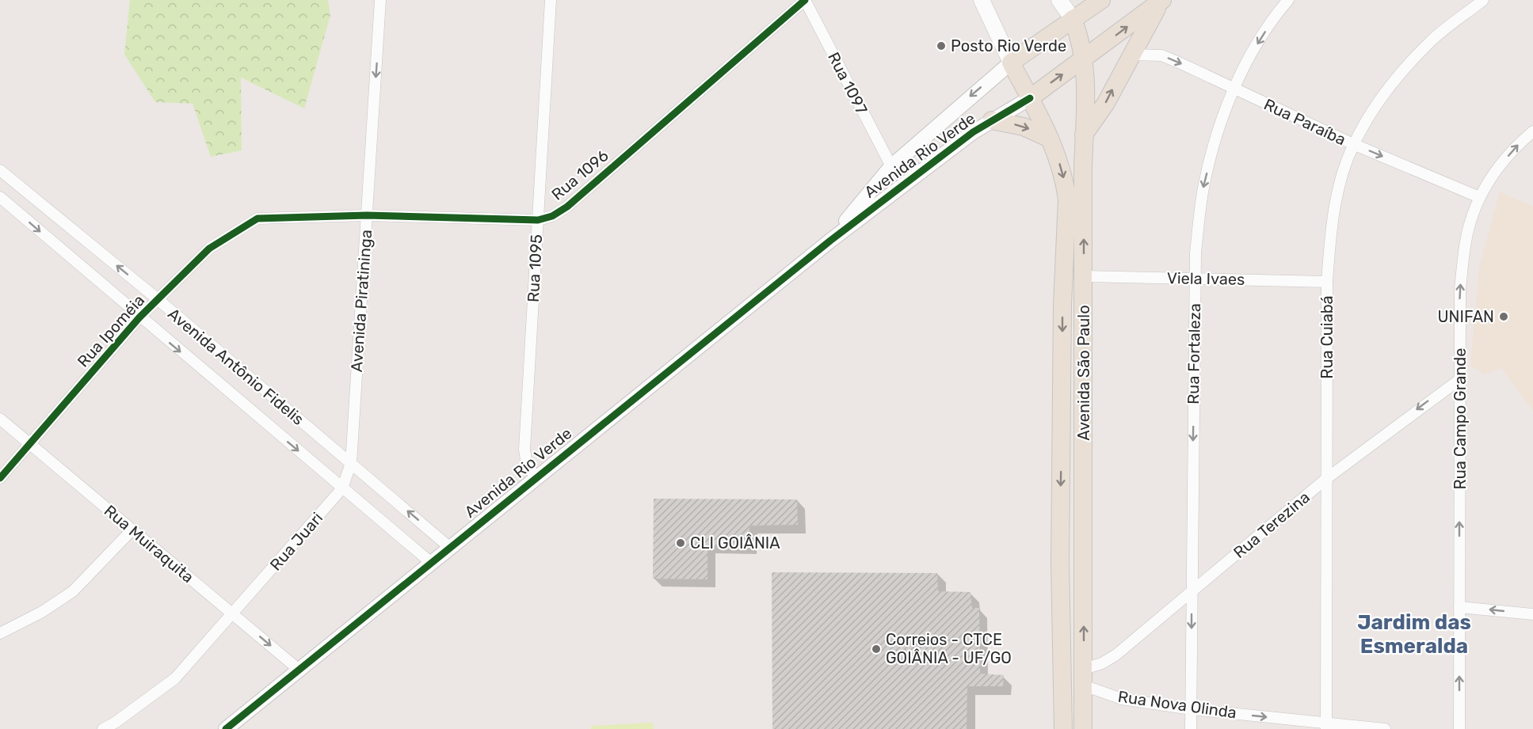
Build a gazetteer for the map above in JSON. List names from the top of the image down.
{
  "streets": {
    "main road": ["Avenida São Paulo"],
    "street": [
      "Rua 1097",
      "Rua Paraíba",
      "Avenida Rio Verde",
      "Rua 1096",
      "Rua 1095",
      "Viela Ivaes",
      "Avenida Piratininga",
      "Rua Ipoméia",
      "Rua Cuiabá",
      "Rua Fortaleza",
      "Avenida Antônio Fidelis",
      "Rua Campo Grande",
      "Rua Terezina",
      "Rua Juari",
      "Rua Muiraquita",
      "Rua Nova Olinda"
    ]
  },
  "crossings": [
    ["Rua 1097", "Avenida Rio Verde"],
    ["Rua 1097", "Rua 1096"],
    ["Rua Paraíba", "Rua Cuiabá"],
    ["Rua Paraíba", "Rua Fortaleza"],
    ["Rua Paraíba", "Rua Campo Grande"],
    ["Avenida Rio Verde", "Rua 1095"],
    ["Avenida Rio Verde", "Avenida Antônio Fidelis"],
    ["Avenida Rio Verde", "Avenida São Paulo"],
    ["Avenida Rio Verde", "Rua Muiraquita"],
    ["Rua 1096", "Rua 1095"],
    ["Rua 1096", "Avenida Piratininga"],
    ["Rua 1096", "Rua Ipoméia"],
    ["Viela Ivaes", "Rua Cuiabá"],
    ["Viela Ivaes", "Rua Fortaleza"],
    ["Viela Ivaes", "Avenida São Paulo"],
    ["Avenida Piratininga", "Avenida Antônio Fidelis"],
    ["Avenida Piratininga", "Rua Juari"],
    ["Rua Ipoméia", "Avenida Antônio Fidelis"],
    ["Rua Ipoméia", "Rua Muiraquita"],
    ["Rua Cuiabá", "Rua Terezina"],
    ["Rua Cuiabá", "Rua Nova Olinda"],
    ["Rua Fortaleza", "Rua Terezina"],
    ["Rua Fortaleza", "Rua Nova Olinda"],
    ["Avenida Antônio Fidelis", "Rua Juari"],
    ["Avenida São Paulo", "Rua Terezina"],
    ["Avenida São Paulo", "Rua Nova Olinda"],
    ["Rua Campo Grande", "Rua Terezina"],
    ["Rua Terezina", "Rua Nova Olinda"],
    ["Rua Juari", "Rua Muiraquita"]
  ],
  "one_way": [
    "Rua Paraíba",
    "Avenida Piratininga",
    "Rua Fortaleza",
    "Rua Campo Grande",
    "Rua Nova Olinda"
  ],
  "districts": ["Jardim das Esmeralda"],
  "places": [
    "Posto Rio Verde",
    "UNIFAN",
    "CLI GOIÂNIA",
    "Correios - CTCE GOIÂNIA - UF/GO"
  ]
}
